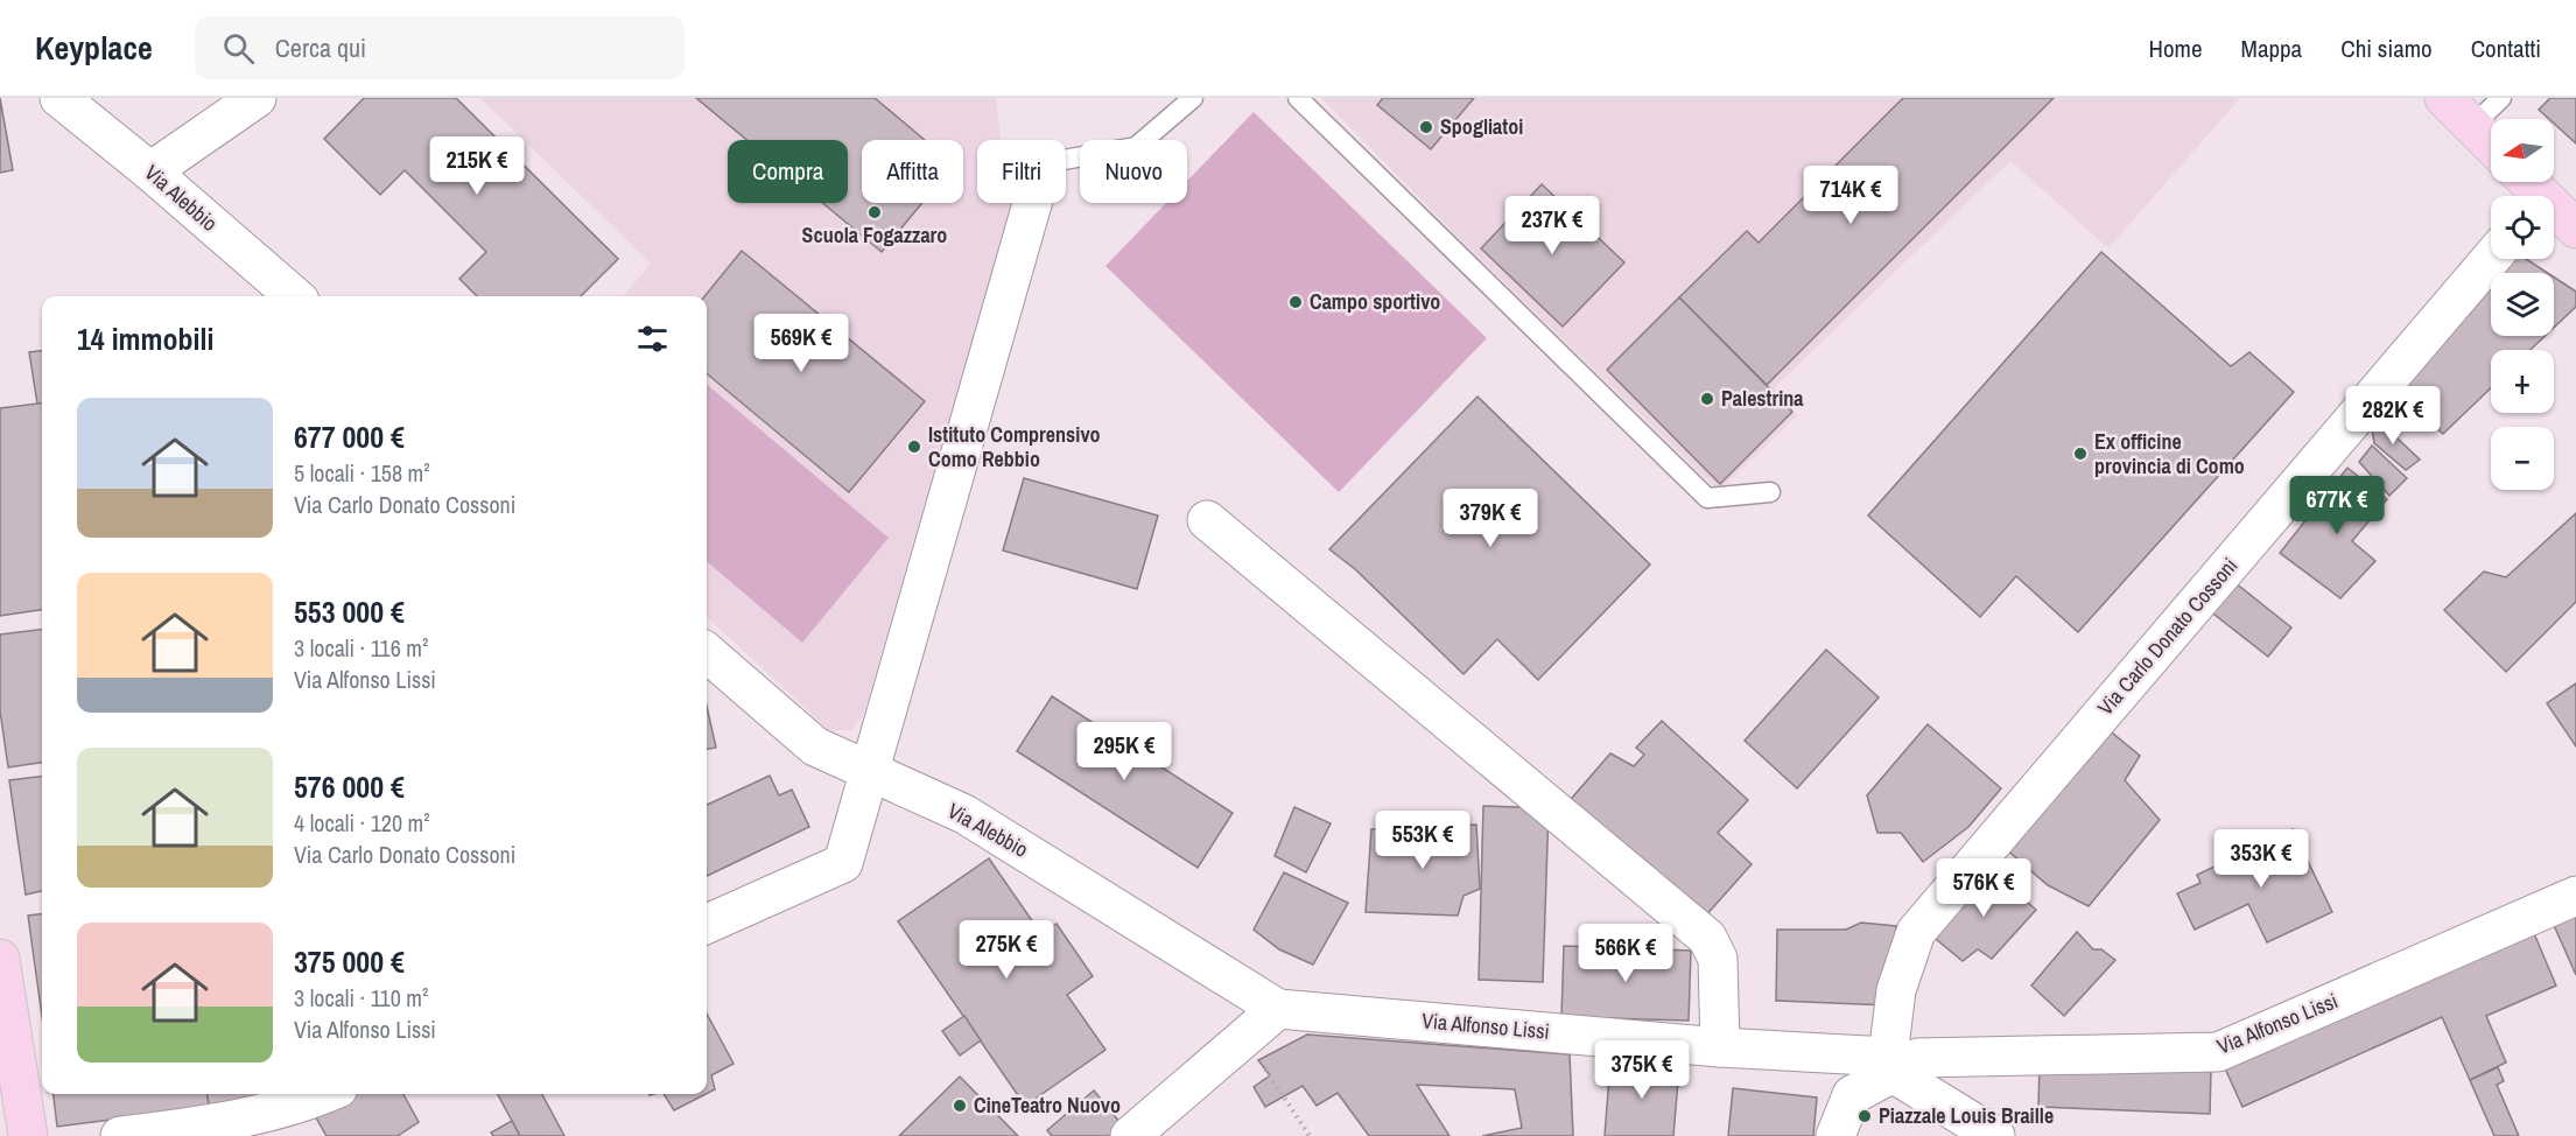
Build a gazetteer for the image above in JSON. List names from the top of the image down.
{
  "streets": {
    "street": ["Via Alebbio", "Via Carlo Donato Cossoni", "Via Alfonso Lissi"]
  },
  "crossings": [
    ["Via Alebbio", "Via Alfonso Lissi"],
    ["Via Carlo Donato Cossoni", "Via Alfonso Lissi"]
  ],
  "places": [
    "Spogliatoi",
    "Scuola Fogazzaro",
    "Campo sportivo",
    "Palestrina",
    "Istituto Comprensivo Como Rebbio",
    "Ex officine provincia di Como",
    "CineTeatro Nuovo",
    "Piazzale Louis Braille"
  ],
  "north": "left",
  "page": {
    "header": "Keyplace",
    "search": "Cerca qui",
    "nav": [
      "Home",
      "Mappa",
      "Chi siamo",
      "Contatti"
    ],
    "map_buttons": ["+", "−"],
    "price": [
      "215K €",
      "714K €",
      "237K €",
      "569K €",
      "282K €",
      "677K €",
      "379K €",
      "295K €",
      "553K €",
      "353K €",
      "576K €",
      "275K €",
      "566K €",
      "375K €"
    ],
    "chip": [
      "Compra",
      "Affitta",
      "Filtri",
      "Nuovo"
    ],
    "heading": "14 immobili",
    "list": [
      {
        "name": "677 000 €",
        "note": "5 locali · 158 m² · Via Carlo Donato Cossoni"
      },
      {
        "name": "553 000 €",
        "note": "3 locali · 116 m² · Via Alfonso Lissi"
      },
      {
        "name": "576 000 €",
        "note": "4 locali · 120 m² · Via Carlo Donato Cossoni"
      },
      {
        "name": "375 000 €",
        "note": "3 locali · 110 m² · Via Alfonso Lissi"
      }
    ]
  }
}
